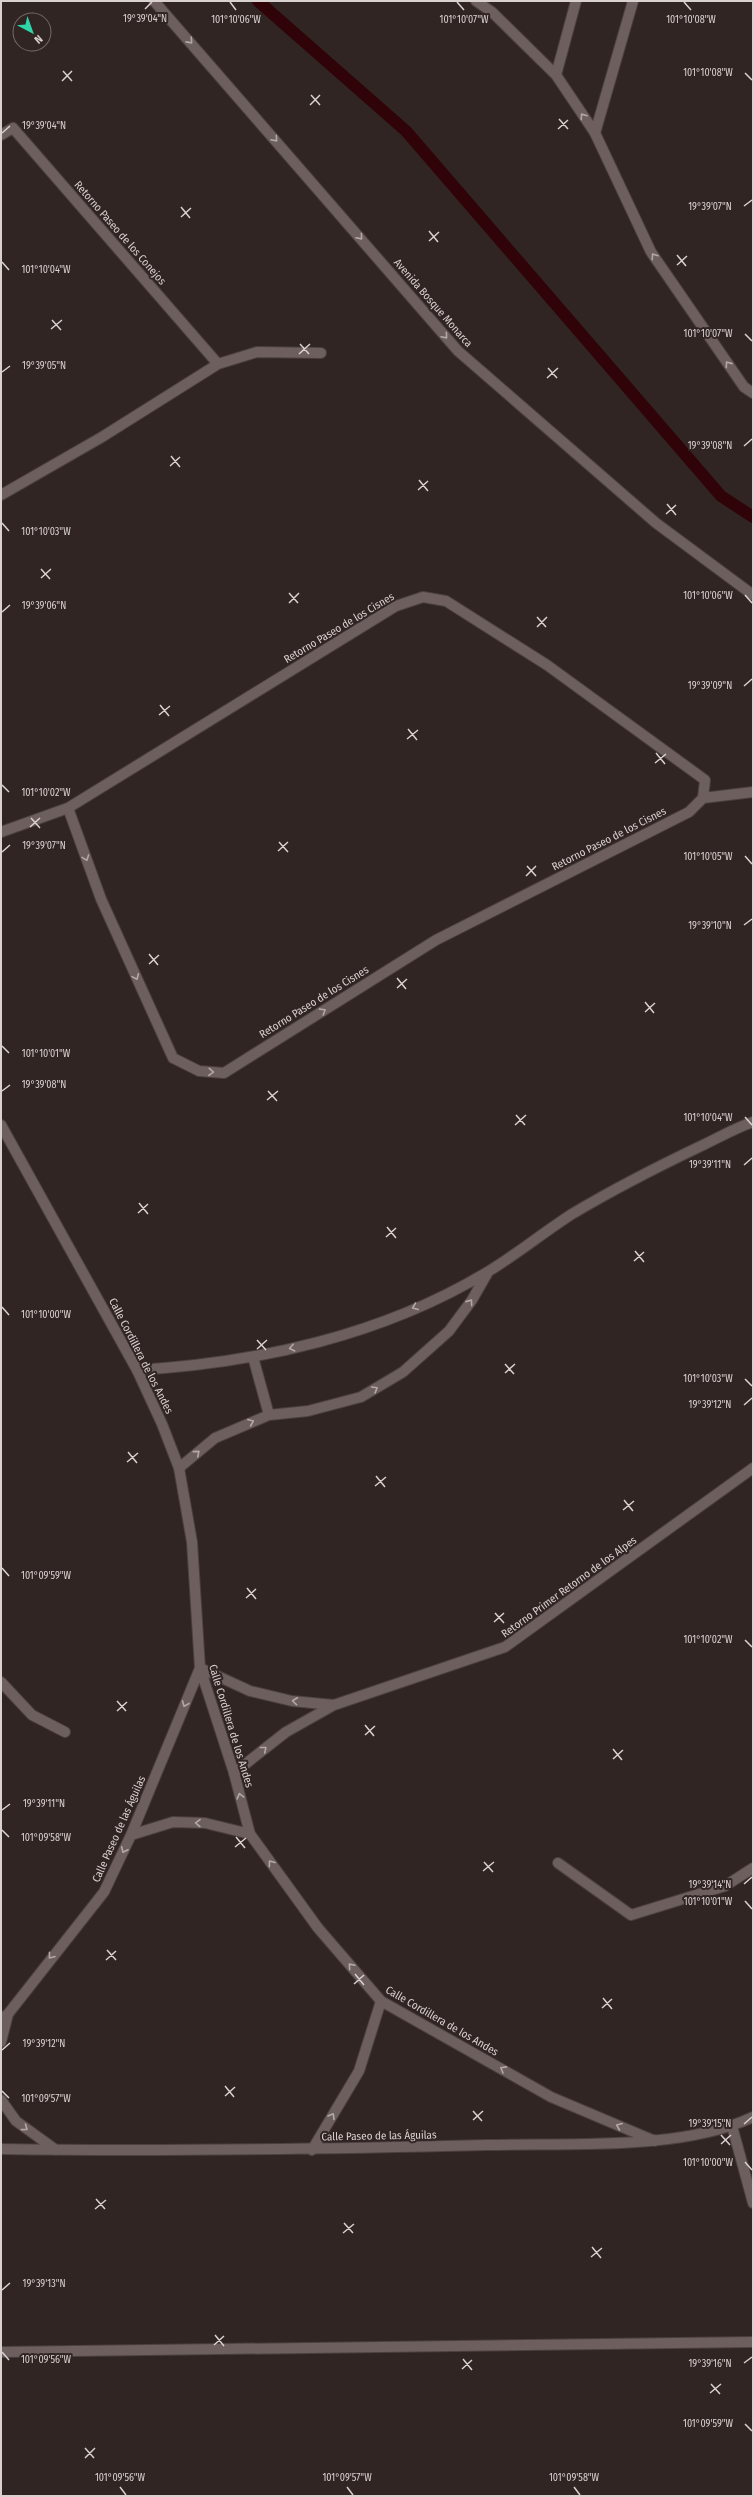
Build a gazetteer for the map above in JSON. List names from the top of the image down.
{
  "streets": {
    "street": [
      "Retorno Paseo de los Conejos",
      "Avenida Bosque Monarca",
      "Retorno Paseo de los Cisnes",
      "Calle Cordillera de los Andes",
      "Retorno Primer Retorno de los Alpes",
      "Calle Paseo de las Águilas"
    ]
  },
  "crossings": [
    ["Calle Cordillera de los Andes", "Retorno Primer Retorno de los Alpes"],
    ["Calle Cordillera de los Andes", "Calle Paseo de las Águilas"],
    ["Retorno Primer Retorno de los Alpes", "Calle Paseo de las Águilas"]
  ],
  "one_way": ["Avenida Bosque Monarca", "Calle Cordillera de los Andes"],
  "north": "bottom right",
  "coordinates": [
    "19°39'04\"N",
    "101°10'06\"W",
    "101°10'07\"W",
    "101°10'08\"W",
    "19°39'07\"N",
    "101°10'04\"W",
    "19°39'05\"N",
    "19°39'08\"N",
    "101°10'03\"W",
    "19°39'06\"N",
    "19°39'09\"N",
    "101°10'02\"W",
    "101°10'05\"W",
    "19°39'10\"N",
    "101°10'01\"W",
    "19°39'11\"N",
    "101°10'00\"W",
    "19°39'12\"N",
    "101°09'59\"W",
    "101°09'58\"W",
    "19°39'14\"N",
    "101°09'57\"W",
    "19°39'15\"N",
    "19°39'13\"N",
    "101°09'56\"W",
    "19°39'16\"N"
  ]
}
